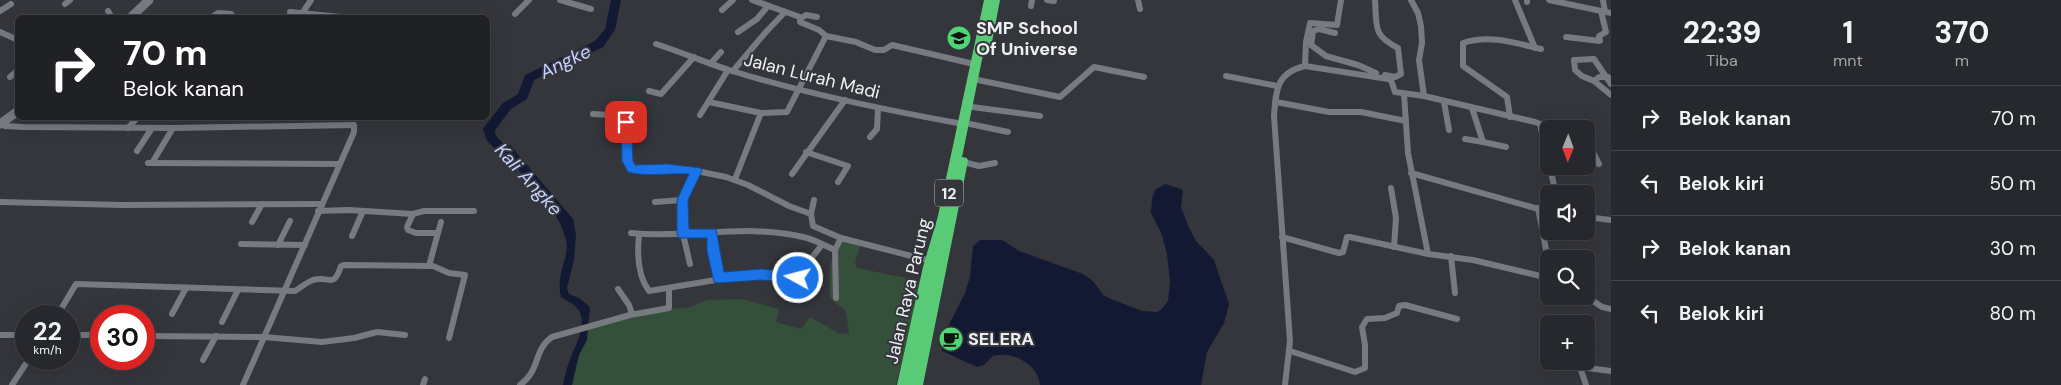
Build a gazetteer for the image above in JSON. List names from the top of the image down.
{
  "streets": {
    "highway": ["12", "Jalan Raya Parung"],
    "street": ["Jalan Lurah Madi"]
  },
  "crossings": [
    ["Jalan Lurah Madi", "Jalan Raya Parung"]
  ],
  "water": ["Angke", "Kali Angke"],
  "places": {
    "school or university": ["SMP School Of Universe"],
    "cafe": ["SELERA"]
  },
  "north": "bottom",
  "page": {
    "eta": [
      "22:39",
      "Tiba",
      "1",
      "mnt",
      "370",
      "m"
    ],
    "turn": ["70 m", "Belok kanan"],
    "list": [
      {
        "name": "Belok kanan",
        "value": "70 m"
      },
      {
        "name": "Belok kiri",
        "value": "50 m"
      },
      {
        "name": "Belok kanan",
        "value": "30 m"
      },
      {
        "name": "Belok kiri",
        "value": "80 m"
      }
    ],
    "map_buttons": "+",
    "speed": "22 km/h",
    "limit": "30"
  }
}
